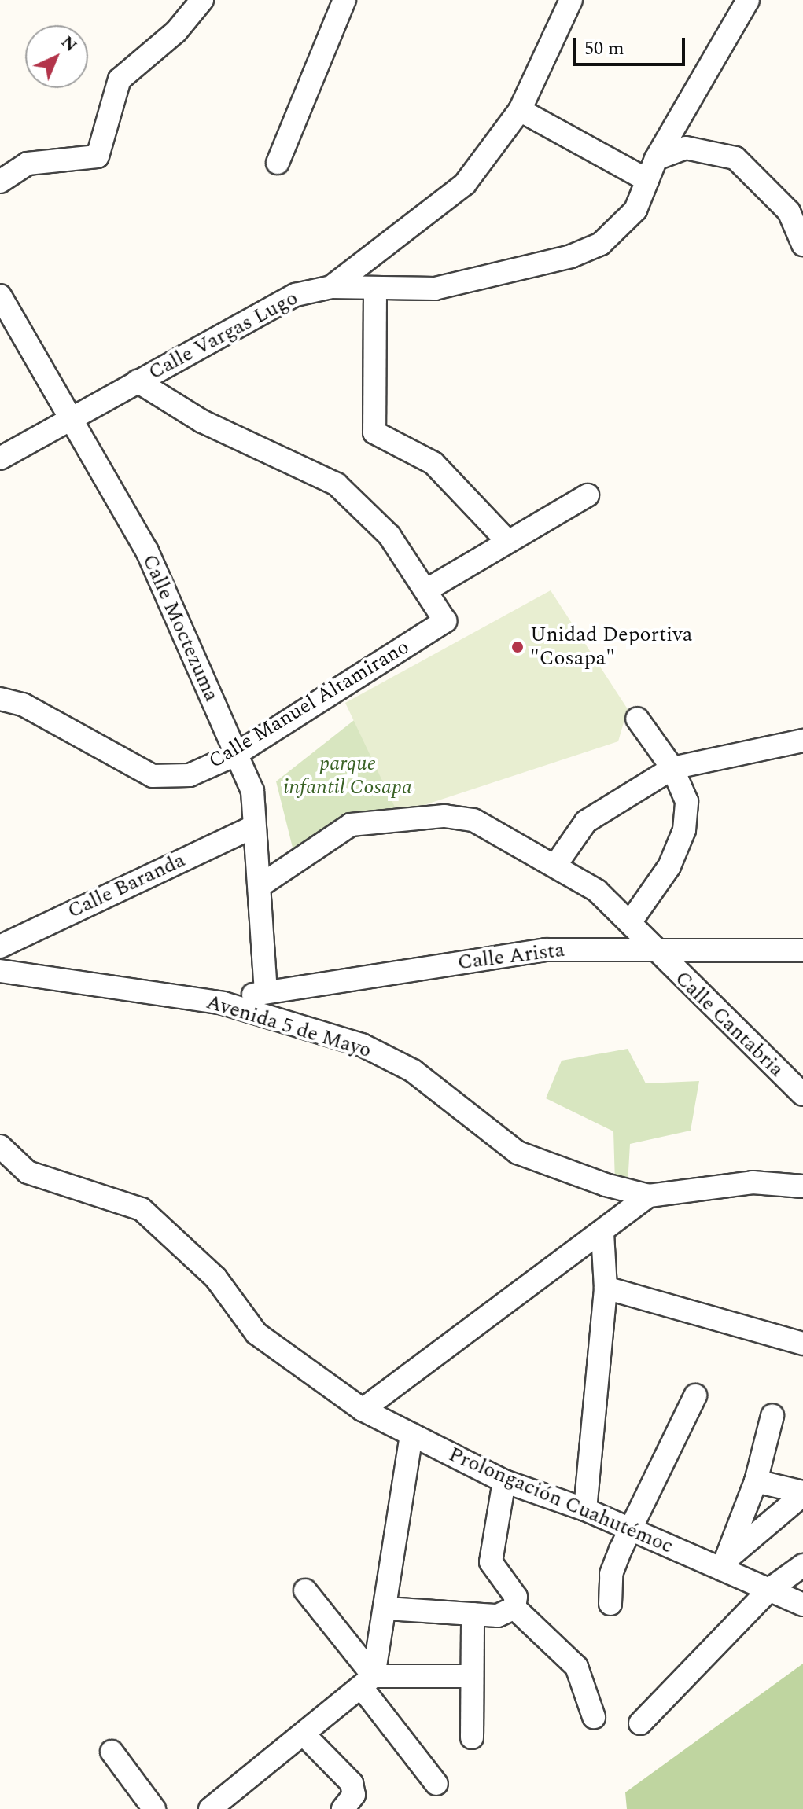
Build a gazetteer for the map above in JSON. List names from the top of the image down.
{
  "streets": {
    "street": [
      "Calle Vargas Lugo",
      "Calle Moctezuma",
      "Calle Manuel Altamirano",
      "Calle Baranda",
      "Calle Arista",
      "Calle Cantabria",
      "Avenida 5 de Mayo",
      "Prolongación Cuahutémoc"
    ]
  },
  "crossings": [
    ["Calle Vargas Lugo", "Calle Moctezuma"],
    ["Calle Moctezuma", "Calle Manuel Altamirano"],
    ["Calle Moctezuma", "Calle Baranda"],
    ["Calle Moctezuma", "Calle Arista"],
    ["Calle Moctezuma", "Calle Cantabria"],
    ["Calle Arista", "Calle Cantabria"],
    ["Calle Arista", "Avenida 5 de Mayo"]
  ],
  "parks": ["parque infantil Cosapa"],
  "places": ["Unidad Deportiva \"Cosapa\""],
  "scale_bar": "50 m",
  "north": "top right"
}
